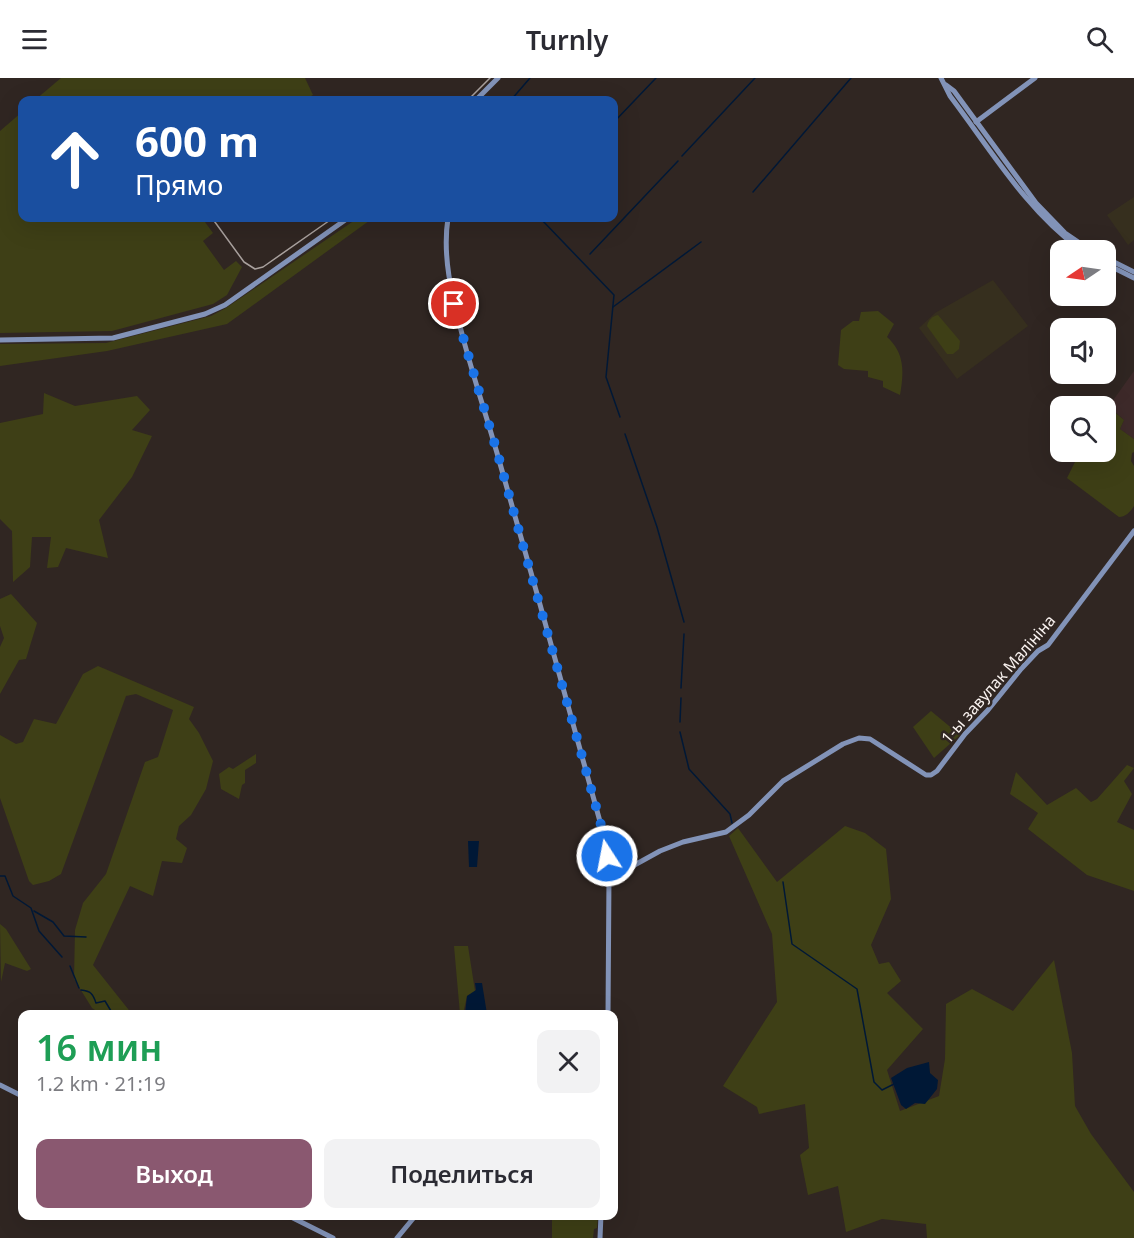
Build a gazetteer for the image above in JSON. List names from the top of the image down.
{
  "streets": {
    "main road": ["1-ы завулак Малініна"]
  },
  "north": "left",
  "page": {
    "header": "Turnly",
    "turn": ["600 m", "Прямо"],
    "heading": ["16 мин", "1.2 km · 21:19"],
    "buttons": ["Выход", "Поделиться"]
  }
}
